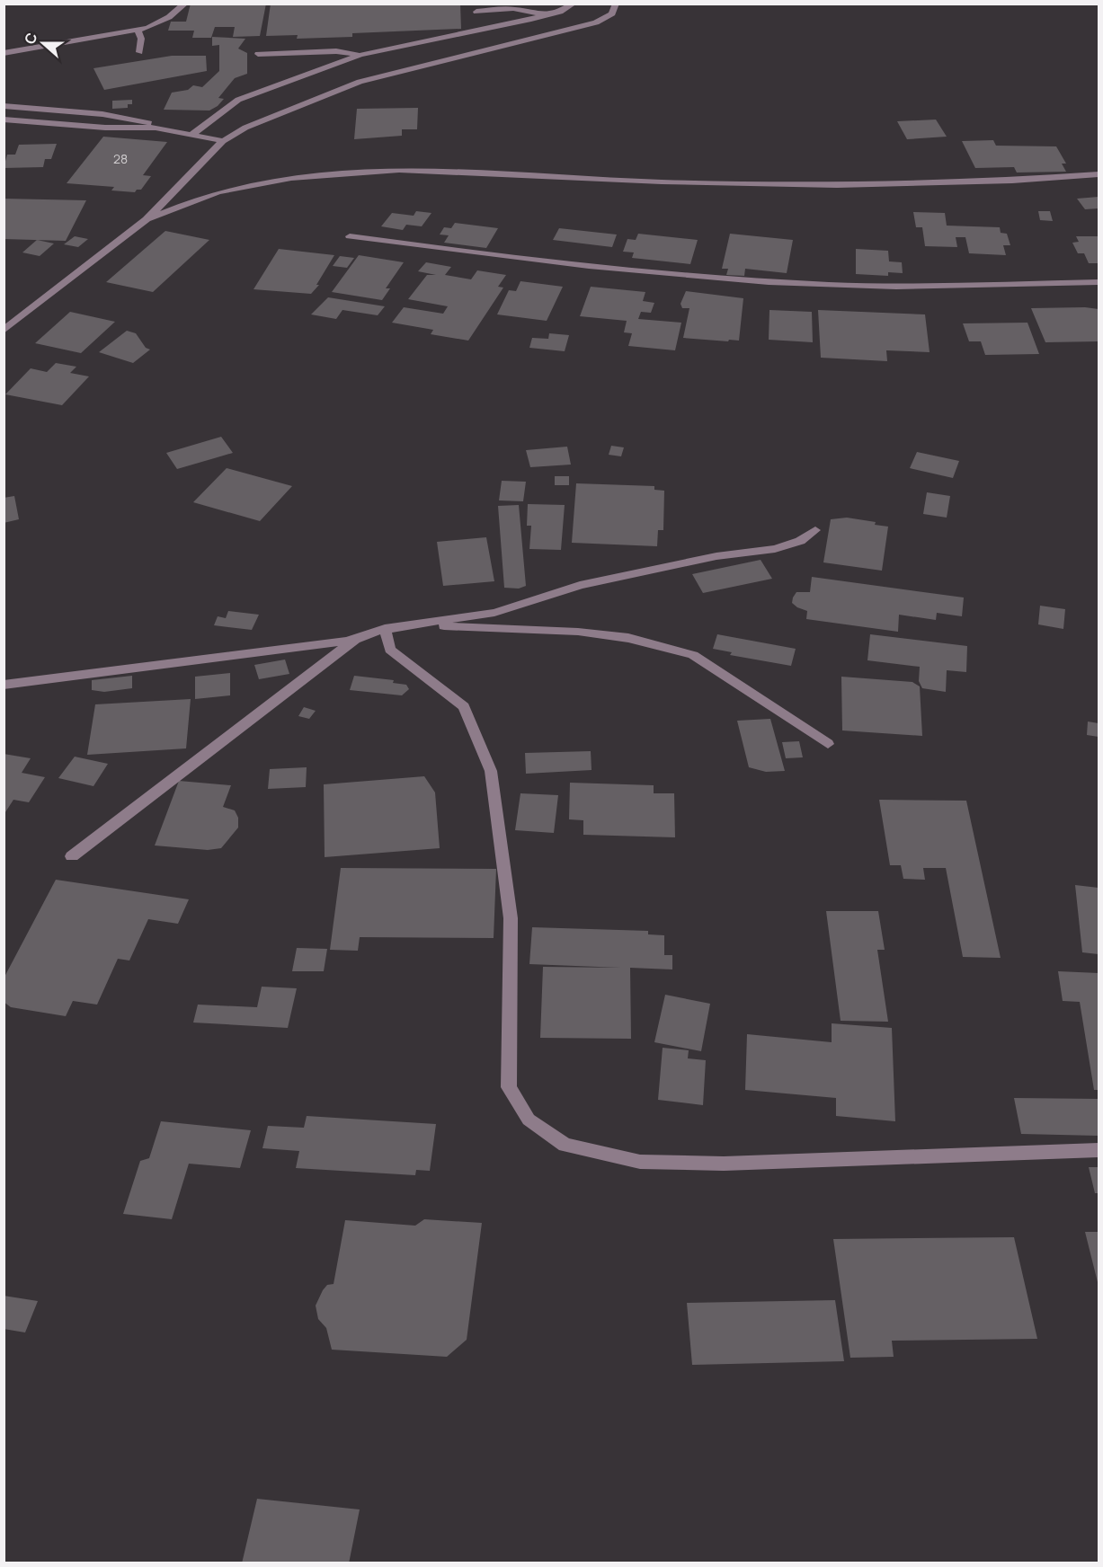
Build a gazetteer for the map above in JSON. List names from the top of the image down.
{
  "house_numbers": ["28"],
  "north": "left"
}
